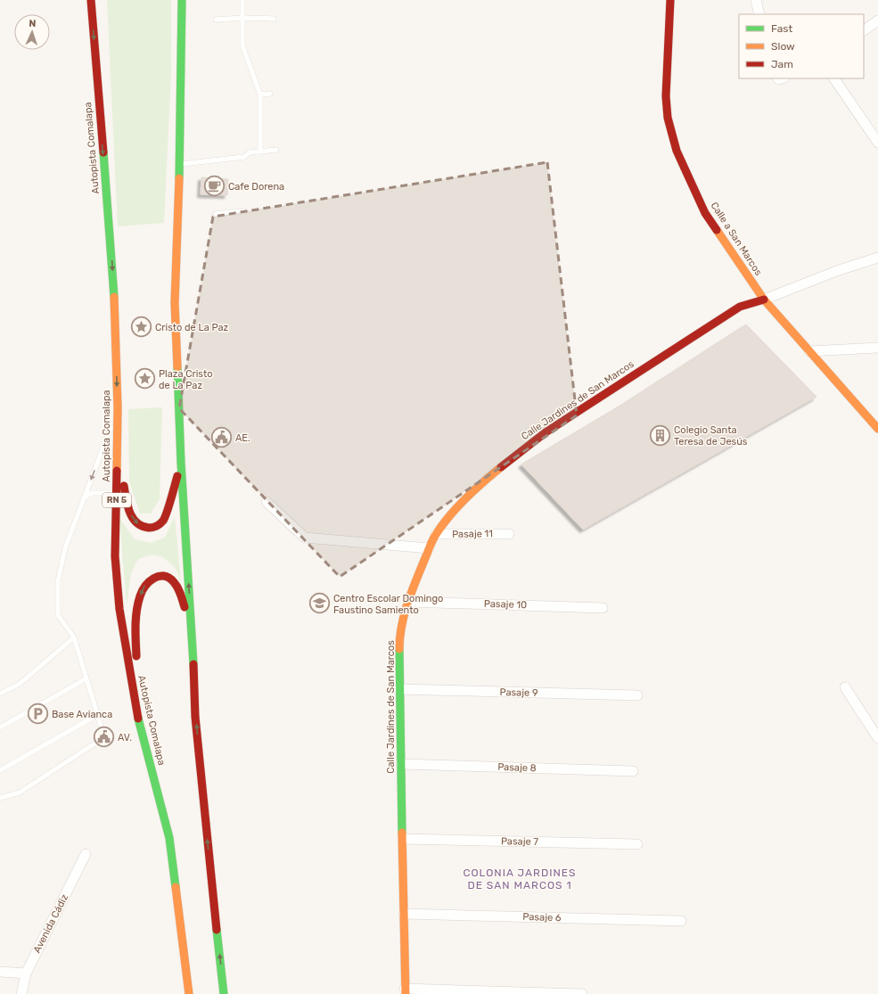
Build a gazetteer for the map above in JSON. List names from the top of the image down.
{
  "streets": {
    "main road": [
      "Autopista Comalapa",
      "Calle a San Marcos",
      "Calle Jardines de San Marcos",
      "RN 5"
    ],
    "street": [
      "Pasaje 11",
      "Pasaje 10",
      "Pasaje 9",
      "Pasaje 8",
      "Pasaje 7",
      "Pasaje 6",
      "Avenida Cádiz"
    ]
  },
  "crossings": [
    ["Calle a San Marcos", "Calle Jardines de San Marcos"],
    ["Calle Jardines de San Marcos", "Pasaje 11"],
    ["Calle Jardines de San Marcos", "Pasaje 10"],
    ["Calle Jardines de San Marcos", "Pasaje 9"],
    ["Calle Jardines de San Marcos", "Pasaje 8"],
    ["Calle Jardines de San Marcos", "Pasaje 7"],
    ["Calle Jardines de San Marcos", "Pasaje 6"]
  ],
  "districts": ["COLONIA JARDINES DE SAN MARCOS 1"],
  "places": {
    "cafe": ["Cafe Dorena"],
    "place": ["Cristo de La Paz", "Plaza Cristo de La Paz"],
    "building": ["Colegio Santa Teresa de Jesús"],
    "public building": ["AE.", "AV."],
    "school or university": ["Centro Escolar Domingo Faustino Samiento"],
    "parking": ["Base Avianca"]
  },
  "legend": ["Fast", "Slow", "Jam"],
  "north": "top"
}
